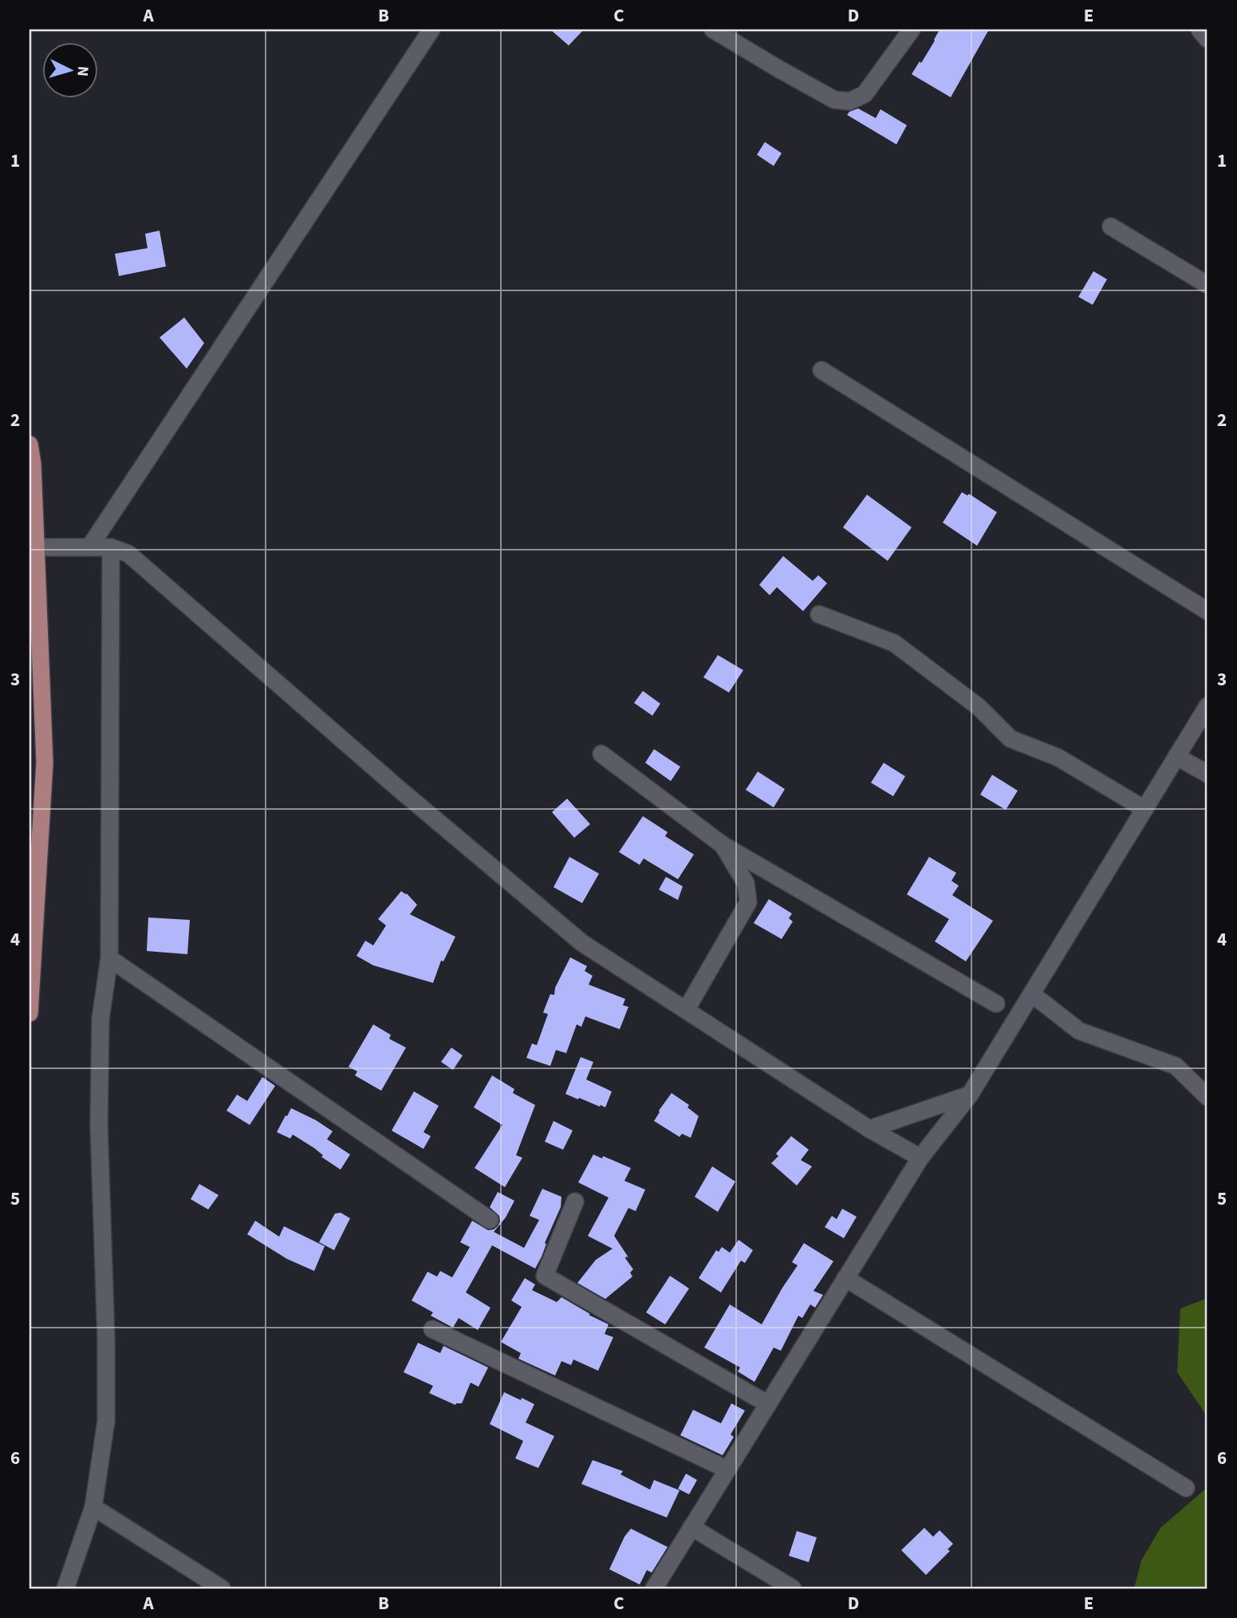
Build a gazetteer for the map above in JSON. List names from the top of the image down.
{
  "north": "right",
  "grid": {
    "columns": [
      "A",
      "B",
      "C",
      "D",
      "E"
    ],
    "rows": [
      "1",
      "2",
      "3",
      "4",
      "5",
      "6"
    ]
  }
}
